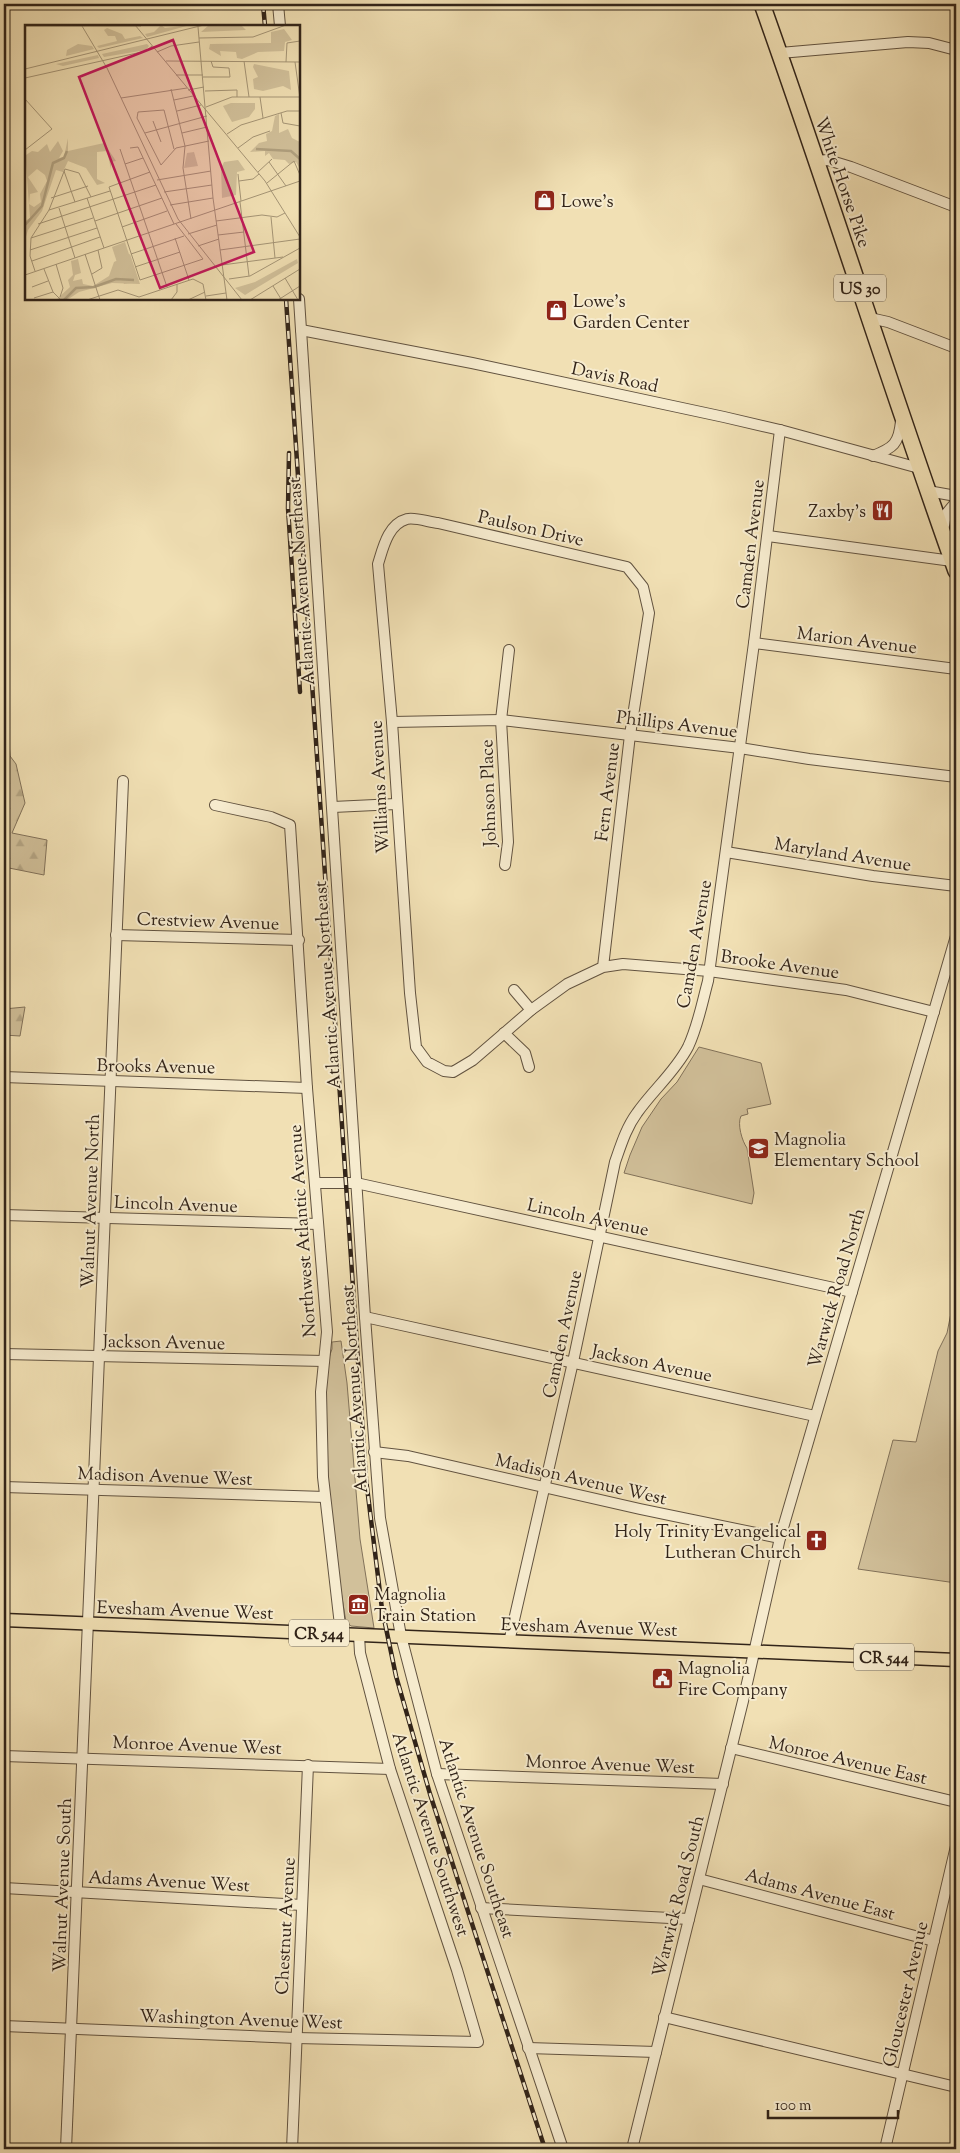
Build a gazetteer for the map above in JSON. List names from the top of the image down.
{
  "streets": {
    "highway": ["White Horse Pike", "US 30"],
    "main road": ["Evesham Avenue West", "CR 544"],
    "street": [
      "Davis Road",
      "Paulson Drive",
      "Camden Avenue",
      "Atlantic Avenue Northeast",
      "Marion Avenue",
      "Phillips Avenue",
      "Williams Avenue",
      "Fern Avenue",
      "Johnson Place",
      "Maryland Avenue",
      "Crestview Avenue",
      "Brooke Avenue",
      "Brooks Avenue",
      "Walnut Avenue North",
      "Lincoln Avenue",
      "Northwest Atlantic Avenue",
      "Warwick Road North",
      "Jackson Avenue",
      "Madison Avenue West",
      "Monroe Avenue West",
      "Monroe Avenue East",
      "Atlantic Avenue Southwest",
      "Atlantic Avenue Southeast",
      "Adams Avenue West",
      "Walnut Avenue South",
      "Adams Avenue East",
      "Warwick Road South",
      "Chestnut Avenue",
      "Gloucester Avenue",
      "Washington Avenue West"
    ]
  },
  "crossings": [
    ["White Horse Pike", "Davis Road"],
    ["Davis Road", "Camden Avenue"],
    ["Davis Road", "Atlantic Avenue Northeast"],
    ["Paulson Drive", "Williams Avenue"],
    ["Paulson Drive", "Fern Avenue"],
    ["Camden Avenue", "Marion Avenue"],
    ["Camden Avenue", "Phillips Avenue"],
    ["Camden Avenue", "Maryland Avenue"],
    ["Camden Avenue", "Brooke Avenue"],
    ["Camden Avenue", "Lincoln Avenue"],
    ["Camden Avenue", "Jackson Avenue"],
    ["Camden Avenue", "Madison Avenue West"],
    ["Camden Avenue", "Evesham Avenue West"],
    ["Atlantic Avenue Northeast", "Lincoln Avenue"],
    ["Atlantic Avenue Northeast", "Jackson Avenue"],
    ["Atlantic Avenue Northeast", "Madison Avenue West"],
    ["Atlantic Avenue Northeast", "Evesham Avenue West"],
    ["Atlantic Avenue Northeast", "Atlantic Avenue Southeast"],
    ["Phillips Avenue", "Williams Avenue"],
    ["Phillips Avenue", "Fern Avenue"],
    ["Phillips Avenue", "Johnson Place"],
    ["Williams Avenue", "Brooke Avenue"],
    ["Fern Avenue", "Brooke Avenue"],
    ["Crestview Avenue", "Walnut Avenue North"],
    ["Crestview Avenue", "Northwest Atlantic Avenue"],
    ["Brooke Avenue", "Warwick Road North"],
    ["Brooks Avenue", "Walnut Avenue North"],
    ["Brooks Avenue", "Northwest Atlantic Avenue"],
    ["Walnut Avenue North", "Lincoln Avenue"],
    ["Walnut Avenue North", "Jackson Avenue"],
    ["Walnut Avenue North", "Madison Avenue West"],
    ["Walnut Avenue North", "Evesham Avenue West"],
    ["Walnut Avenue North", "Walnut Avenue South"],
    ["Lincoln Avenue", "Northwest Atlantic Avenue"],
    ["Lincoln Avenue", "Warwick Road North"],
    ["Northwest Atlantic Avenue", "Jackson Avenue"],
    ["Northwest Atlantic Avenue", "Madison Avenue West"],
    ["Northwest Atlantic Avenue", "Evesham Avenue West"],
    ["Warwick Road North", "Jackson Avenue"],
    ["Warwick Road North", "Madison Avenue West"],
    ["Warwick Road North", "Evesham Avenue West"],
    ["Warwick Road North", "CR 544"],
    ["Warwick Road North", "Warwick Road South"],
    ["Evesham Avenue West", "CR 544"],
    ["Evesham Avenue West", "Atlantic Avenue Southwest"],
    ["Evesham Avenue West", "Atlantic Avenue Southeast"],
    ["Evesham Avenue West", "Walnut Avenue South"],
    ["Evesham Avenue West", "Warwick Road South"],
    ["CR 544", "Warwick Road South"],
    ["Monroe Avenue West", "Atlantic Avenue Southwest"],
    ["Monroe Avenue West", "Atlantic Avenue Southeast"],
    ["Monroe Avenue West", "Walnut Avenue South"],
    ["Monroe Avenue West", "Warwick Road South"],
    ["Monroe Avenue West", "Chestnut Avenue"],
    ["Monroe Avenue East", "Warwick Road South"],
    ["Atlantic Avenue Southwest", "Washington Avenue West"],
    ["Adams Avenue West", "Walnut Avenue South"],
    ["Adams Avenue West", "Chestnut Avenue"],
    ["Walnut Avenue South", "Washington Avenue West"],
    ["Adams Avenue East", "Warwick Road South"],
    ["Adams Avenue East", "Gloucester Avenue"],
    ["Chestnut Avenue", "Washington Avenue West"]
  ],
  "places": {
    "shop": ["Lowe's", "Lowe's Garden Center"],
    "restaurant": ["Zaxby's"],
    "school or university": ["Magnolia Elementary School"],
    "church": ["Holy Trinity Evangelical Lutheran Church"],
    "museum": ["Magnolia Train Station"],
    "public building": ["Magnolia Fire Company"]
  },
  "scale_bar": "100 m"
}
